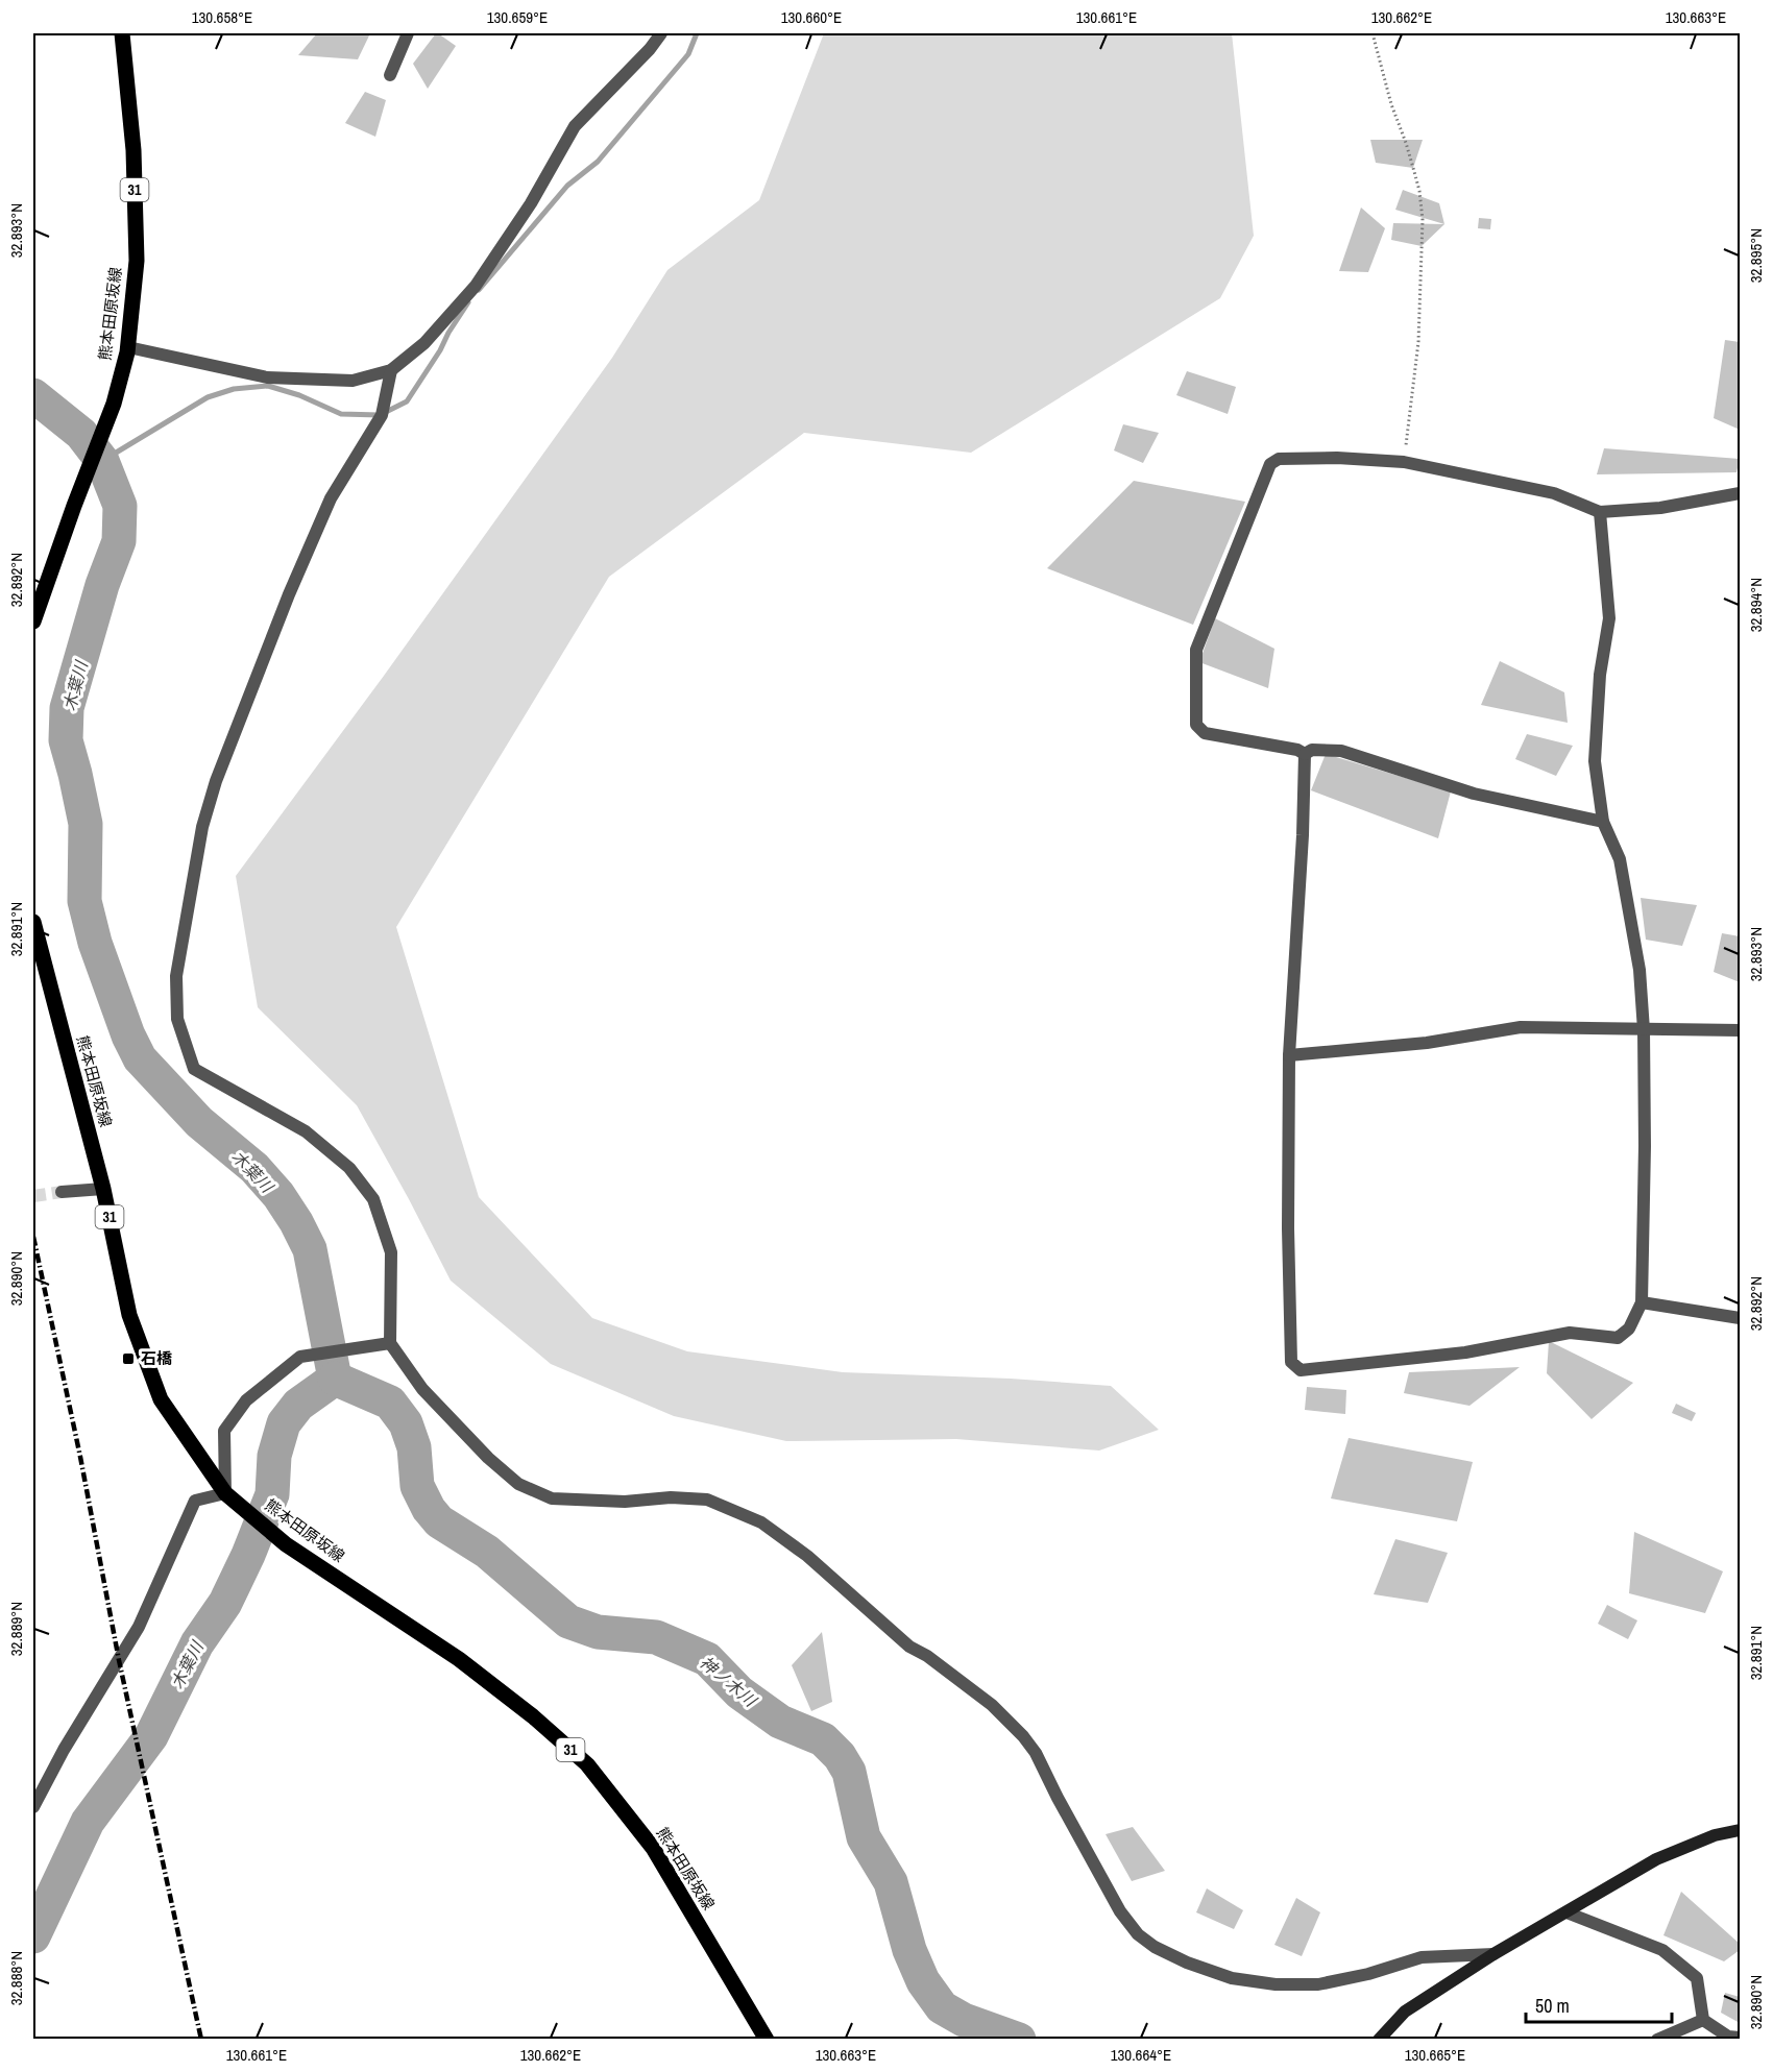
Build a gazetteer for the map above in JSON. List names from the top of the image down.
{
  "streets": {
    "main road": ["31", "熊本田原坂線"]
  },
  "water": ["木葉川", "神ノ木川"],
  "places": {
    "transit": ["石橋"]
  },
  "scale_bar": "50 m",
  "coordinates": [
    "130.658°E",
    "130.659°E",
    "130.660°E",
    "130.661°E",
    "130.662°E",
    "130.663°E",
    "32.893°N",
    "32.895°N",
    "32.892°N",
    "32.894°N",
    "32.891°N",
    "32.890°N",
    "32.889°N",
    "32.888°N",
    "130.664°E",
    "130.665°E"
  ]
}
